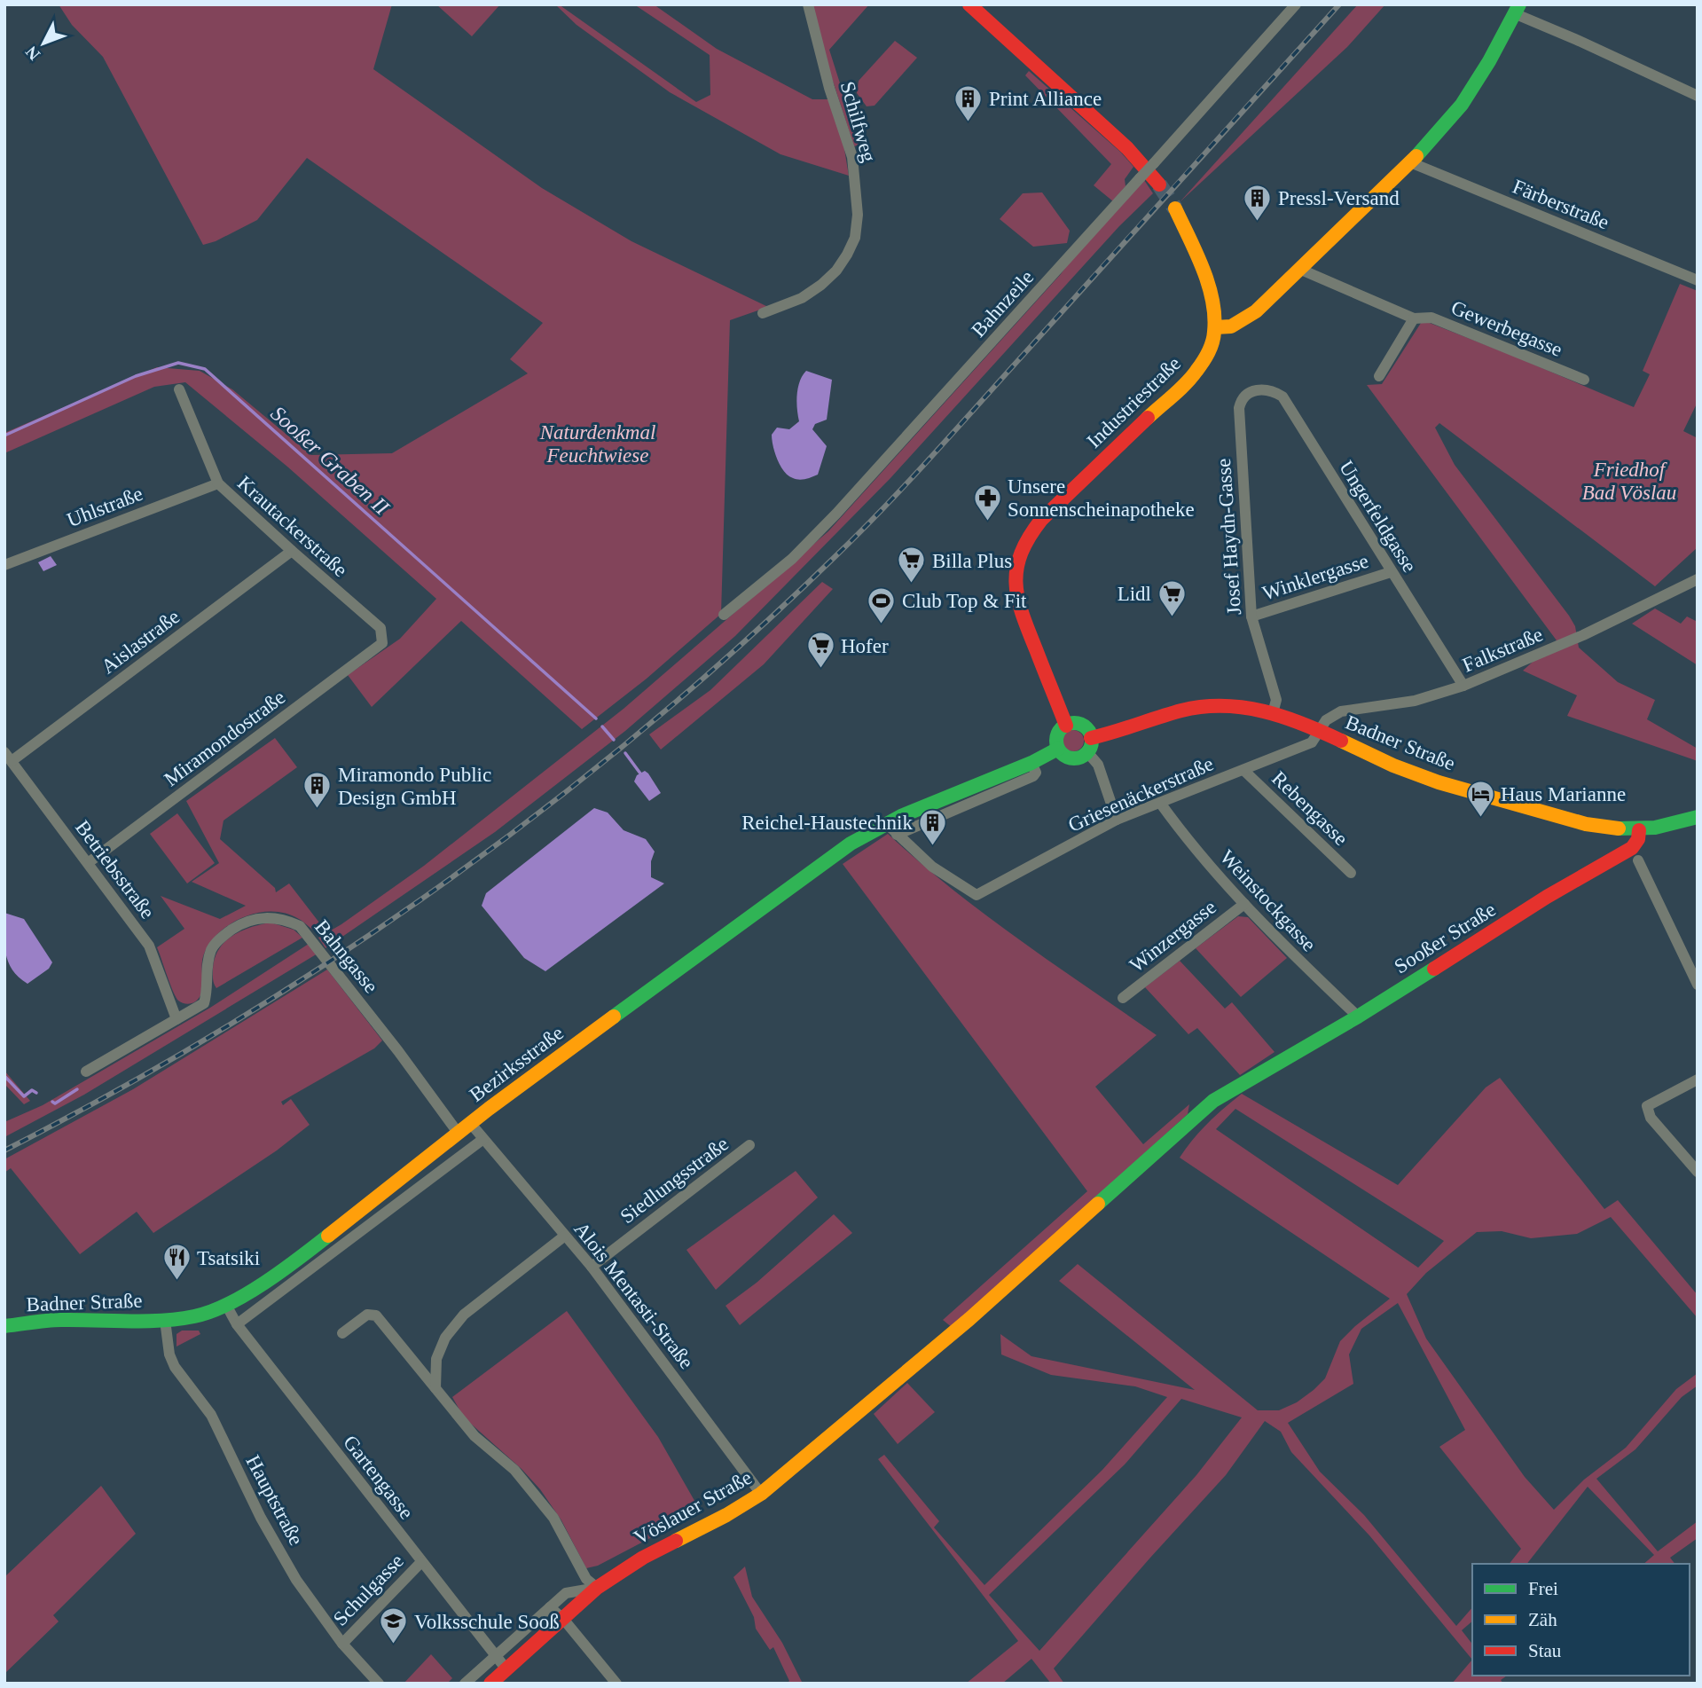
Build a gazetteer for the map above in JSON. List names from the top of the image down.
{
  "streets": {
    "street": [
      "Schilfweg",
      "Färberstraße",
      "Bahnzeile",
      "Gewerbegasse",
      "Industriestraße",
      "Uhlstraße",
      "Ungerfeldgasse",
      "Krautackerstraße",
      "Josef Haydn-Gasse",
      "Winklergasse",
      "Aislastraße",
      "Falkstraße",
      "Miramondostraße",
      "Badner Straße",
      "Griesenäckerstraße",
      "Rebengasse",
      "Betriebsstraße",
      "Weinstockgasse",
      "Winzergasse",
      "Sooßer Straße",
      "Bahngasse",
      "Bezirksstraße",
      "Siedlungsstraße",
      "Alois Mentasti-Straße",
      "Gartengasse",
      "Hauptstraße",
      "Vöslauer Straße",
      "Schulgasse"
    ]
  },
  "crossings": [
    ["Industriestraße", "Badner Straße"],
    ["Uhlstraße", "Krautackerstraße"],
    ["Ungerfeldgasse", "Josef Haydn-Gasse"],
    ["Ungerfeldgasse", "Winklergasse"],
    ["Ungerfeldgasse", "Falkstraße"],
    ["Krautackerstraße", "Aislastraße"],
    ["Krautackerstraße", "Miramondostraße"],
    ["Josef Haydn-Gasse", "Winklergasse"],
    ["Josef Haydn-Gasse", "Badner Straße"],
    ["Aislastraße", "Betriebsstraße"],
    ["Falkstraße", "Badner Straße"],
    ["Falkstraße", "Griesenäckerstraße"],
    ["Miramondostraße", "Betriebsstraße"],
    ["Badner Straße", "Griesenäckerstraße"],
    ["Badner Straße", "Sooßer Straße"],
    ["Badner Straße", "Bezirksstraße"],
    ["Badner Straße", "Hauptstraße"],
    ["Griesenäckerstraße", "Rebengasse"],
    ["Griesenäckerstraße", "Weinstockgasse"],
    ["Betriebsstraße", "Bahngasse"],
    ["Weinstockgasse", "Winzergasse"],
    ["Weinstockgasse", "Sooßer Straße"],
    ["Sooßer Straße", "Vöslauer Straße"],
    ["Bahngasse", "Bezirksstraße"],
    ["Bezirksstraße", "Alois Mentasti-Straße"],
    ["Bezirksstraße", "Gartengasse"],
    ["Bezirksstraße", "Hauptstraße"],
    ["Siedlungsstraße", "Alois Mentasti-Straße"],
    ["Alois Mentasti-Straße", "Vöslauer Straße"],
    ["Gartengasse", "Vöslauer Straße"],
    ["Gartengasse", "Schulgasse"],
    ["Hauptstraße", "Schulgasse"]
  ],
  "water": ["Sooßer Graben II"],
  "parks": ["Naturdenkmal Feuchtwiese", "Friedhof Bad Vöslau"],
  "places": {
    "building": [
      "Print Alliance",
      "Pressl-Versand",
      "Miramondo Public Design GmbH",
      "Reichel-Haustechnik"
    ],
    "pharmacy": ["Unsere Sonnenscheinapotheke"],
    "supermarket": ["Billa Plus", "Lidl", "Hofer"],
    "sports": ["Club Top & Fit"],
    "hotel": ["Haus Marianne"],
    "restaurant": ["Tsatsiki"],
    "school or university": ["Volksschule Sooß"]
  },
  "legend": ["Frei", "Zäh", "Stau"],
  "north": "bottom left"
}
